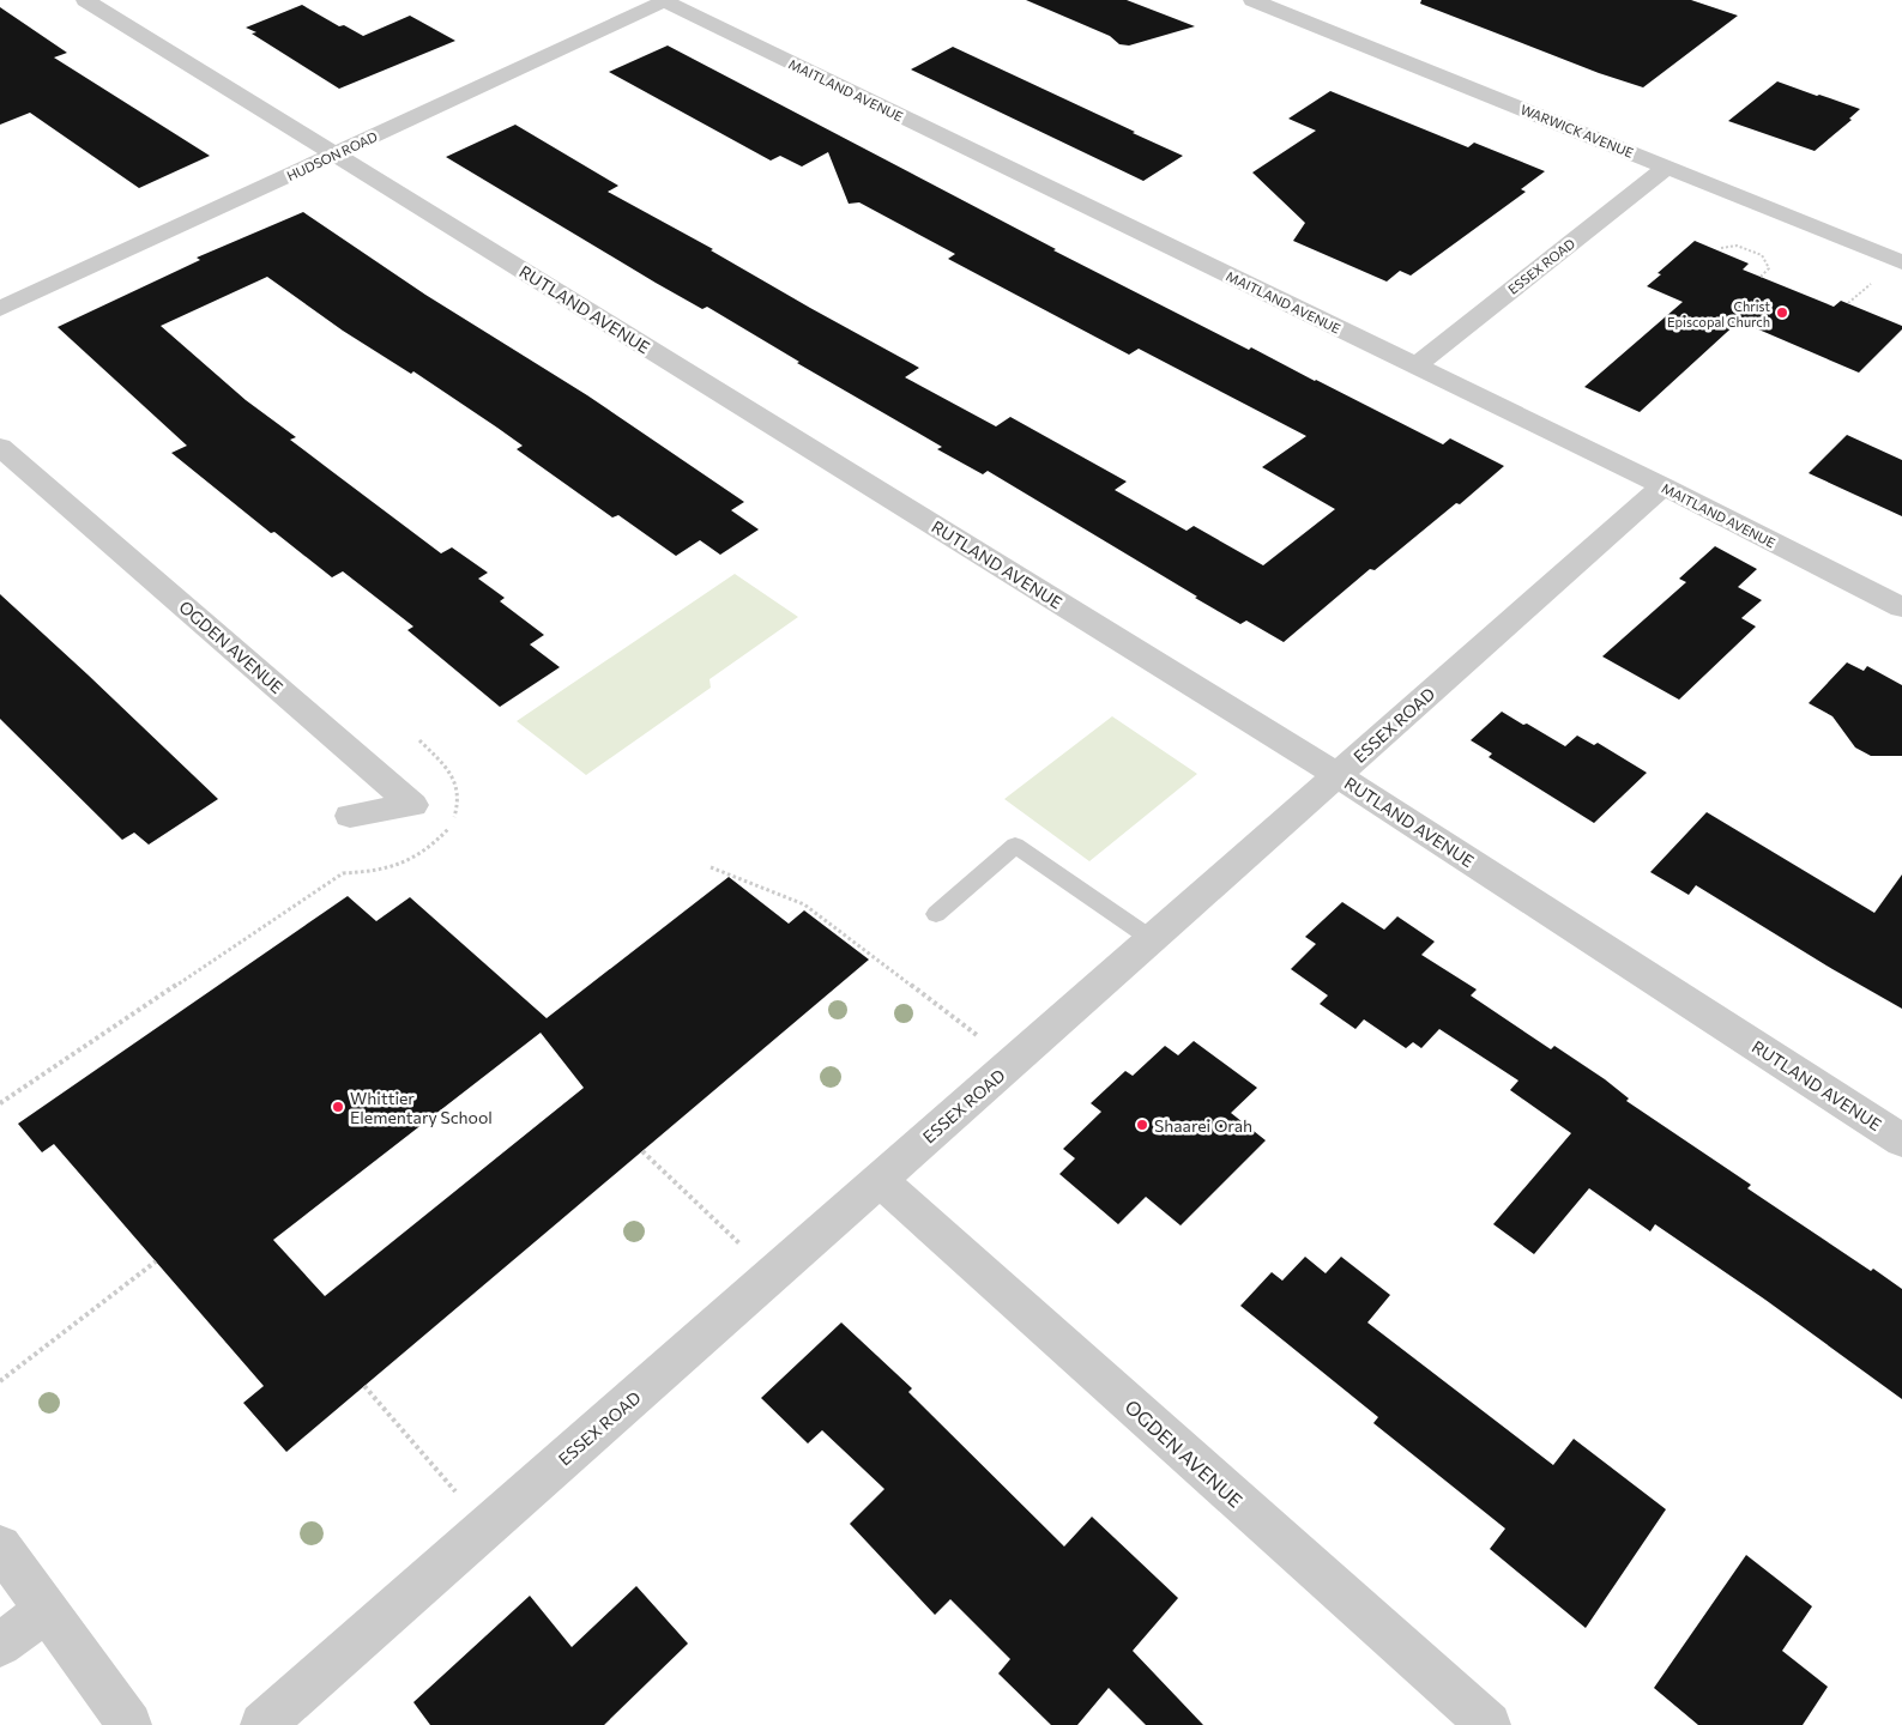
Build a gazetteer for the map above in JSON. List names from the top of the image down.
{
  "streets": {
    "street": [
      "MAITLAND AVENUE",
      "WARWICK AVENUE",
      "HUDSON ROAD",
      "ESSEX ROAD",
      "RUTLAND AVENUE",
      "OGDEN AVENUE"
    ]
  },
  "crossings": [
    ["MAITLAND AVENUE", "HUDSON ROAD"],
    ["MAITLAND AVENUE", "ESSEX ROAD"],
    ["WARWICK AVENUE", "ESSEX ROAD"],
    ["HUDSON ROAD", "RUTLAND AVENUE"],
    ["ESSEX ROAD", "RUTLAND AVENUE"],
    ["ESSEX ROAD", "OGDEN AVENUE"]
  ],
  "places": ["Christ Episcopal Church", "Whittier Elementary School", "Shaarei Orah"]
}
